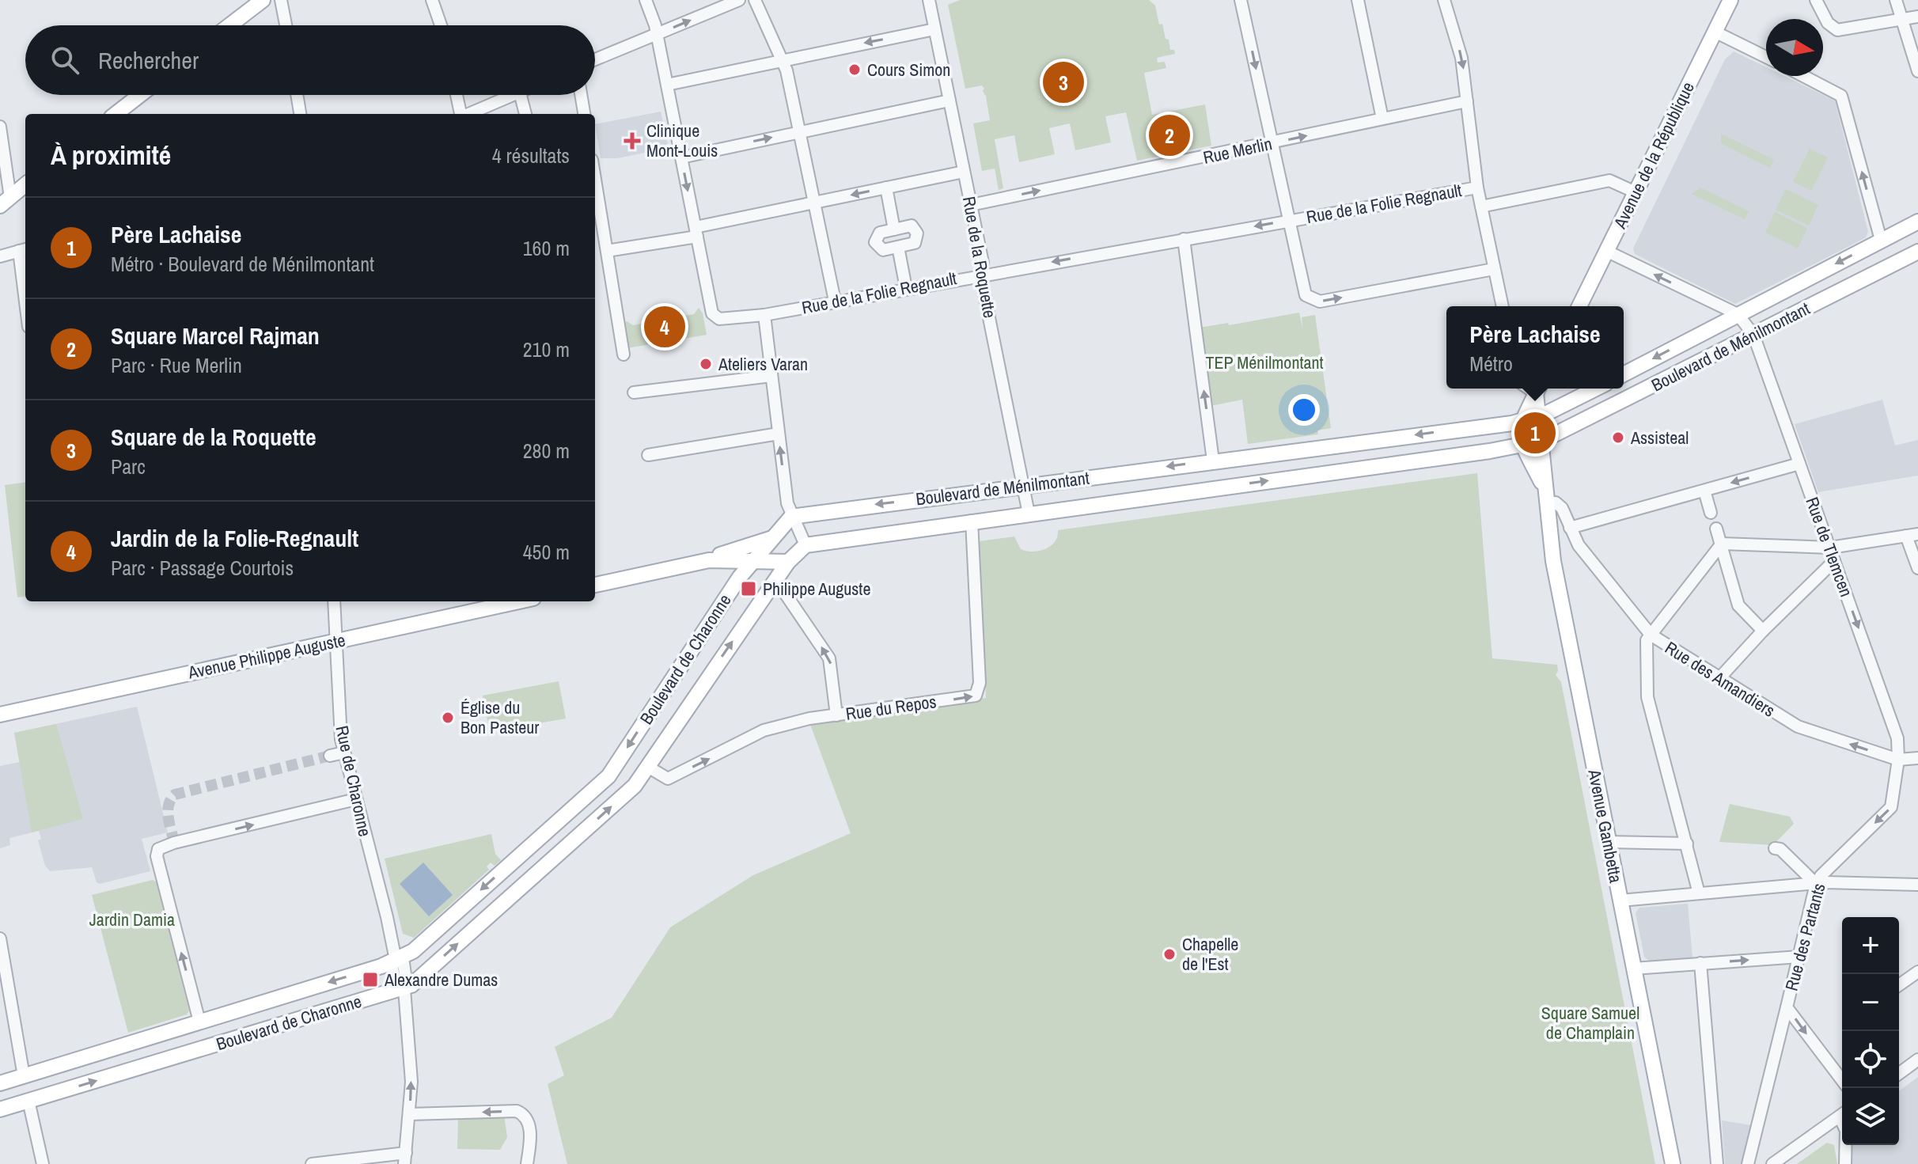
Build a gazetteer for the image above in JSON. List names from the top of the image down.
{
  "streets": {
    "main road": [
      "Avenue de la République",
      "Boulevard de Ménilmontant",
      "Avenue Philippe Auguste",
      "Boulevard de Charonne",
      "Avenue Gambetta"
    ],
    "street": [
      "Rue Merlin",
      "Rue de la Folie Regnault",
      "Rue de la Roquette",
      "Rue de Tlemcen",
      "Rue des Amandiers",
      "Rue du Repos",
      "Rue de Charonne",
      "Rue des Partants"
    ]
  },
  "crossings": [
    ["Rue Merlin", "Rue de la Roquette"],
    ["Rue de la Folie Regnault", "Rue de la Roquette"],
    ["Rue de la Roquette", "Boulevard de Ménilmontant"],
    ["Boulevard de Ménilmontant", "Rue de Tlemcen"],
    ["Boulevard de Ménilmontant", "Boulevard de Charonne"],
    ["Boulevard de Ménilmontant", "Rue du Repos"],
    ["Rue de Tlemcen", "Rue des Amandiers"],
    ["Rue de Tlemcen", "Rue des Partants"],
    ["Avenue Philippe Auguste", "Rue de Charonne"],
    ["Boulevard de Charonne", "Rue du Repos"],
    ["Boulevard de Charonne", "Rue de Charonne"],
    ["Rue des Amandiers", "Avenue Gambetta"],
    ["Rue des Amandiers", "Rue des Partants"]
  ],
  "one_way": ["Rue Merlin", "Rue de Tlemcen", "Rue des Amandiers"],
  "parks": ["TEP Ménilmontant", "Jardin Damia", "Square Samuel de Champlain"],
  "places": {
    "other": [
      "Cours Simon",
      "Ateliers Varan",
      "Assisteal",
      "Église du Bon Pasteur",
      "Chapelle de l'Est"
    ],
    "health": ["Clinique Mont-Louis"],
    "transit": ["Philippe Auguste", "Alexandre Dumas"]
  },
  "north": "right",
  "page": {
    "search": "Rechercher",
    "pins": [
      "3",
      "2",
      "4",
      "1"
    ],
    "heading": ["À proximité", "4 résultats"],
    "list": [
      {
        "mark": "1",
        "name": "Père Lachaise",
        "note": "Métro · Boulevard de Ménilmontant",
        "value": "160 m"
      },
      {
        "mark": "2",
        "name": "Square Marcel Rajman",
        "note": "Parc · Rue Merlin",
        "value": "210 m"
      },
      {
        "mark": "3",
        "name": "Square de la Roquette",
        "note": "Parc",
        "value": "280 m"
      },
      {
        "mark": "4",
        "name": "Jardin de la Folie-Regnault",
        "note": "Parc · Passage Courtois",
        "value": "450 m"
      }
    ],
    "popup": ["Père Lachaise", "Métro"],
    "map_buttons": ["+", "−"]
  }
}
